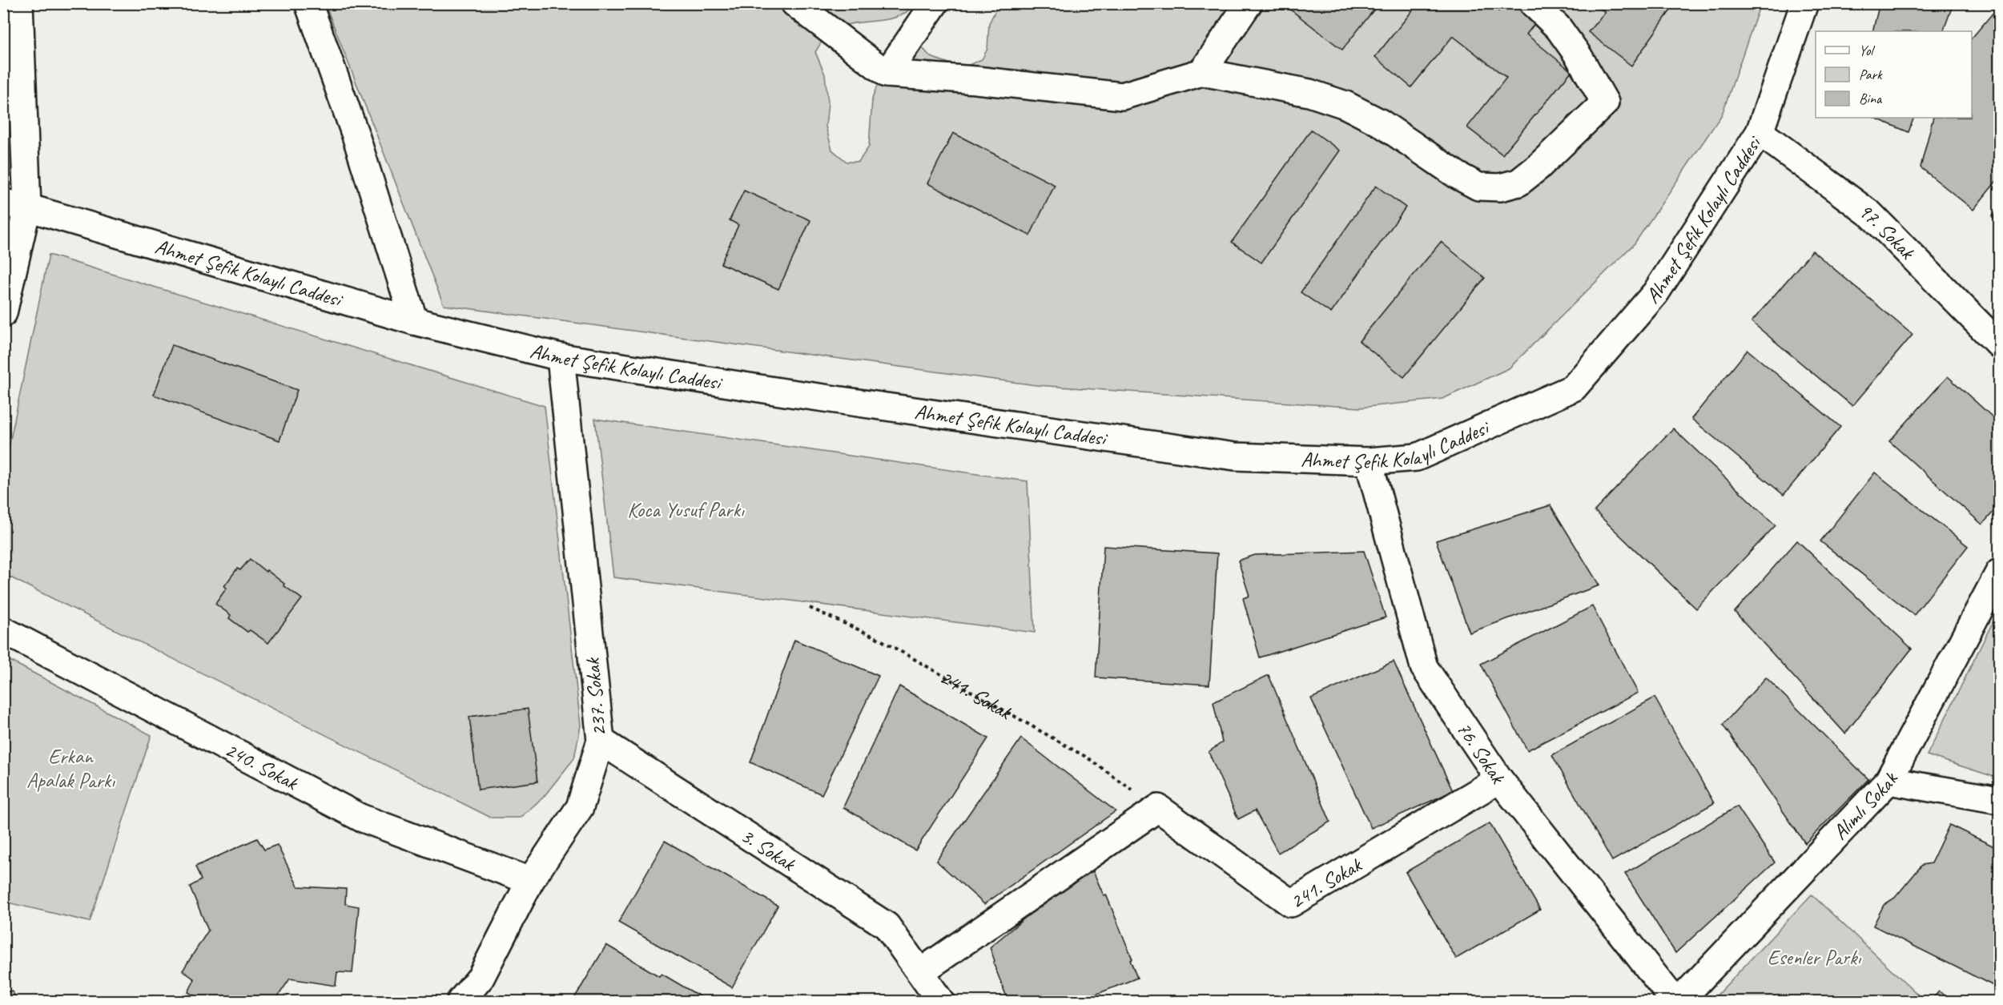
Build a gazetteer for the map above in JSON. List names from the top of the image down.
{
  "streets": {
    "street": [
      "Ahmet Şefik Kolaylı Caddesi",
      "97. Sokak",
      "241. Sokak",
      "237. Sokak",
      "76. Sokak",
      "240. Sokak",
      "Alımlı Sokak",
      "3. Sokak"
    ]
  },
  "crossings": [
    ["Ahmet Şefik Kolaylı Caddesi", "97. Sokak"],
    ["Ahmet Şefik Kolaylı Caddesi", "237. Sokak"],
    ["Ahmet Şefik Kolaylı Caddesi", "76. Sokak"],
    ["241. Sokak", "76. Sokak"],
    ["237. Sokak", "240. Sokak"],
    ["237. Sokak", "3. Sokak"]
  ],
  "parks": ["Koca Yusuf Parkı", "Erkan Apalak Parkı", "Esenler Parkı"],
  "legend": ["Yol", "Park", "Bina"]
}
